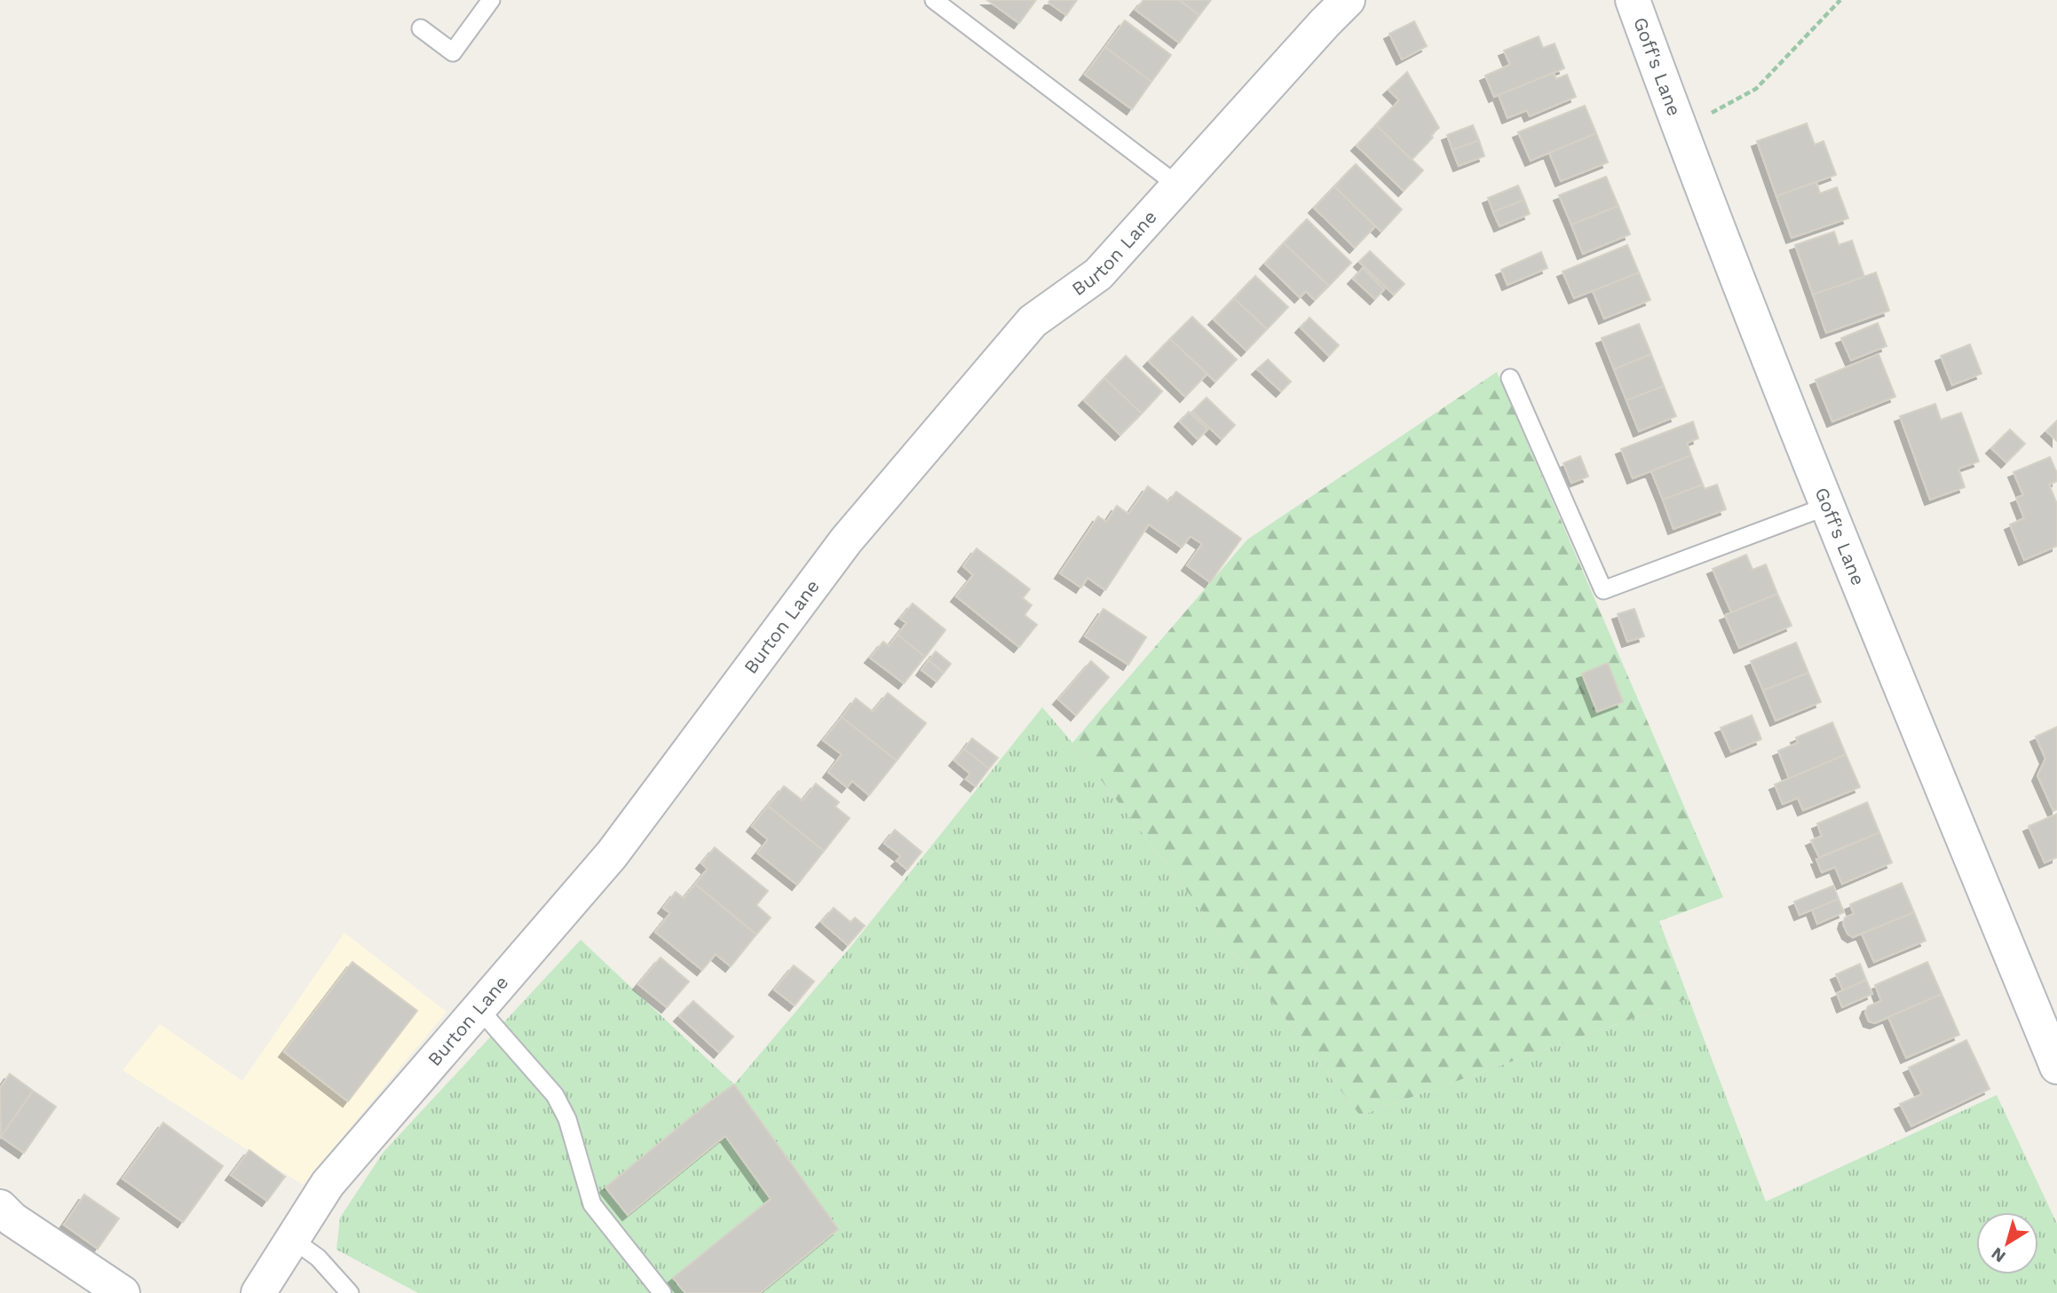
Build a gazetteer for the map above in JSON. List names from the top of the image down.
{
  "streets": {
    "street": ["Goff's Lane", "Burton Lane"]
  },
  "north": "bottom left"
}
